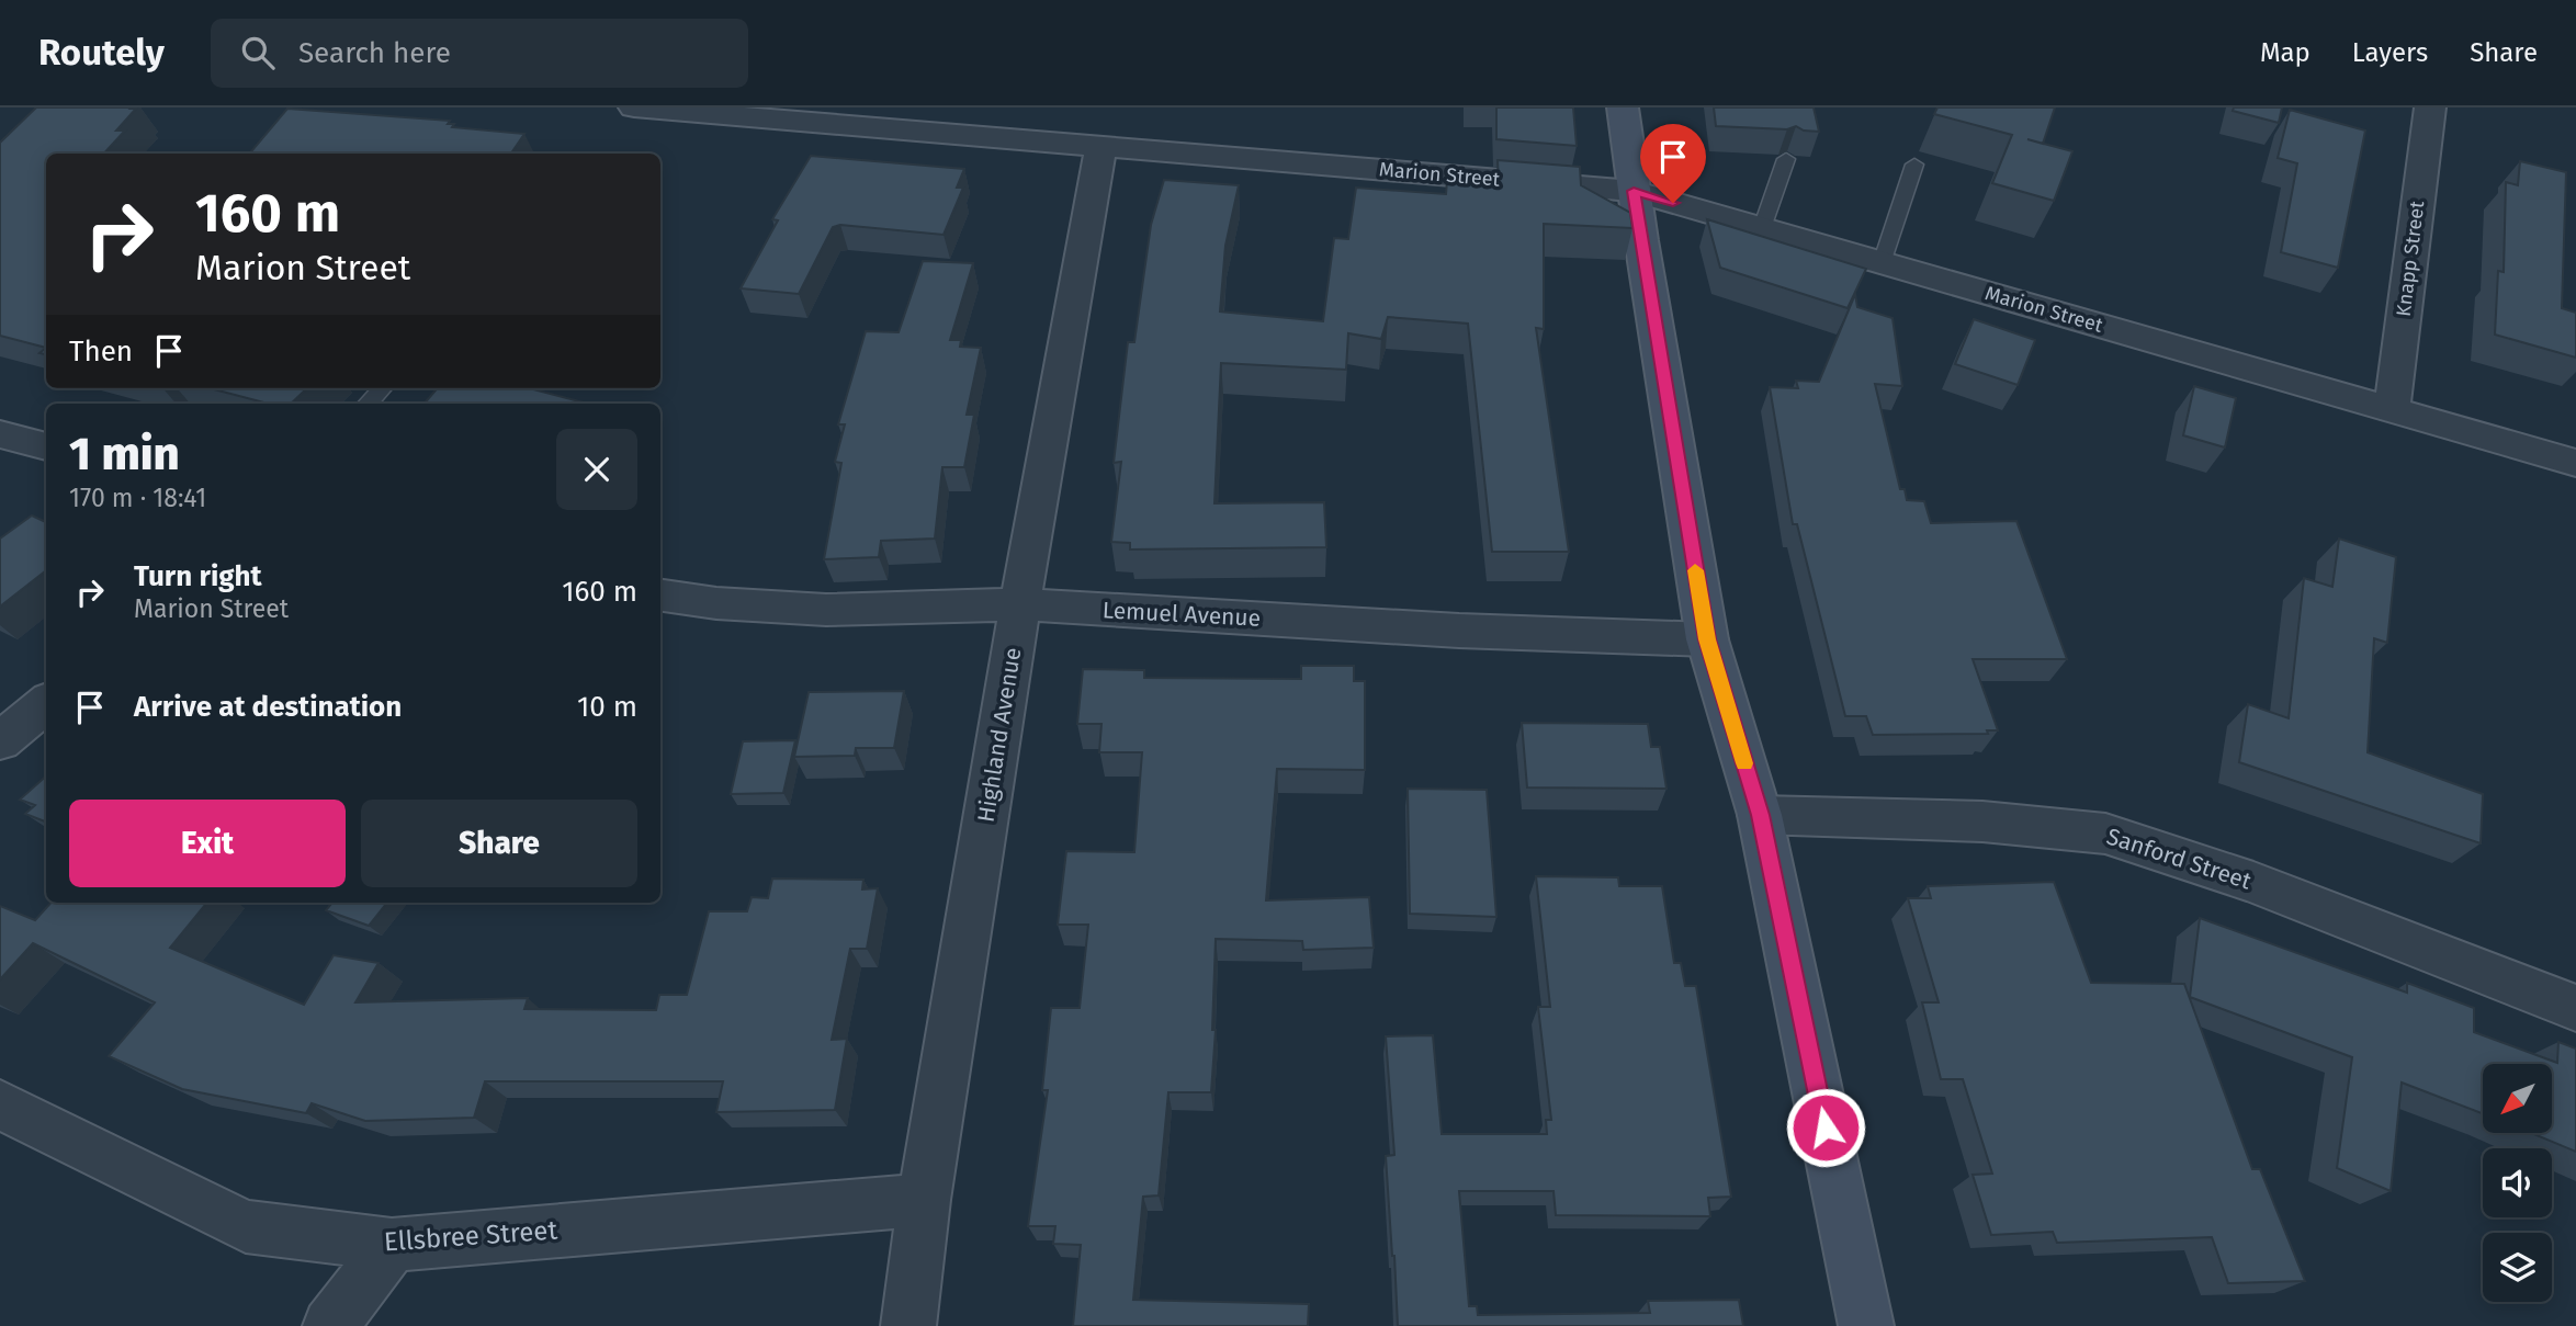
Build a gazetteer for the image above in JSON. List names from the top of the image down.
{
  "streets": {
    "street": [
      "Marion Street",
      "Knapp Street",
      "Lemuel Avenue",
      "Highland Avenue",
      "Sanford Street",
      "Ellsbree Street"
    ]
  },
  "crossings": [
    ["Marion Street", "Knapp Street"],
    ["Marion Street", "Highland Avenue"],
    ["Lemuel Avenue", "Highland Avenue"],
    ["Highland Avenue", "Ellsbree Street"]
  ],
  "north": "bottom left",
  "page": {
    "header": "Routely",
    "search": "Search here",
    "nav": ["Map", "Layers", "Share"],
    "turn": ["160 m", "Marion Street"],
    "then": "Then",
    "heading": ["1 min", "170 m · 18:41"],
    "list": [
      {
        "name": "Turn right",
        "note": "Marion Street",
        "value": "160 m"
      },
      {
        "name": "Arrive at destination",
        "value": "10 m"
      }
    ],
    "buttons": ["Exit", "Share"]
  }
}
